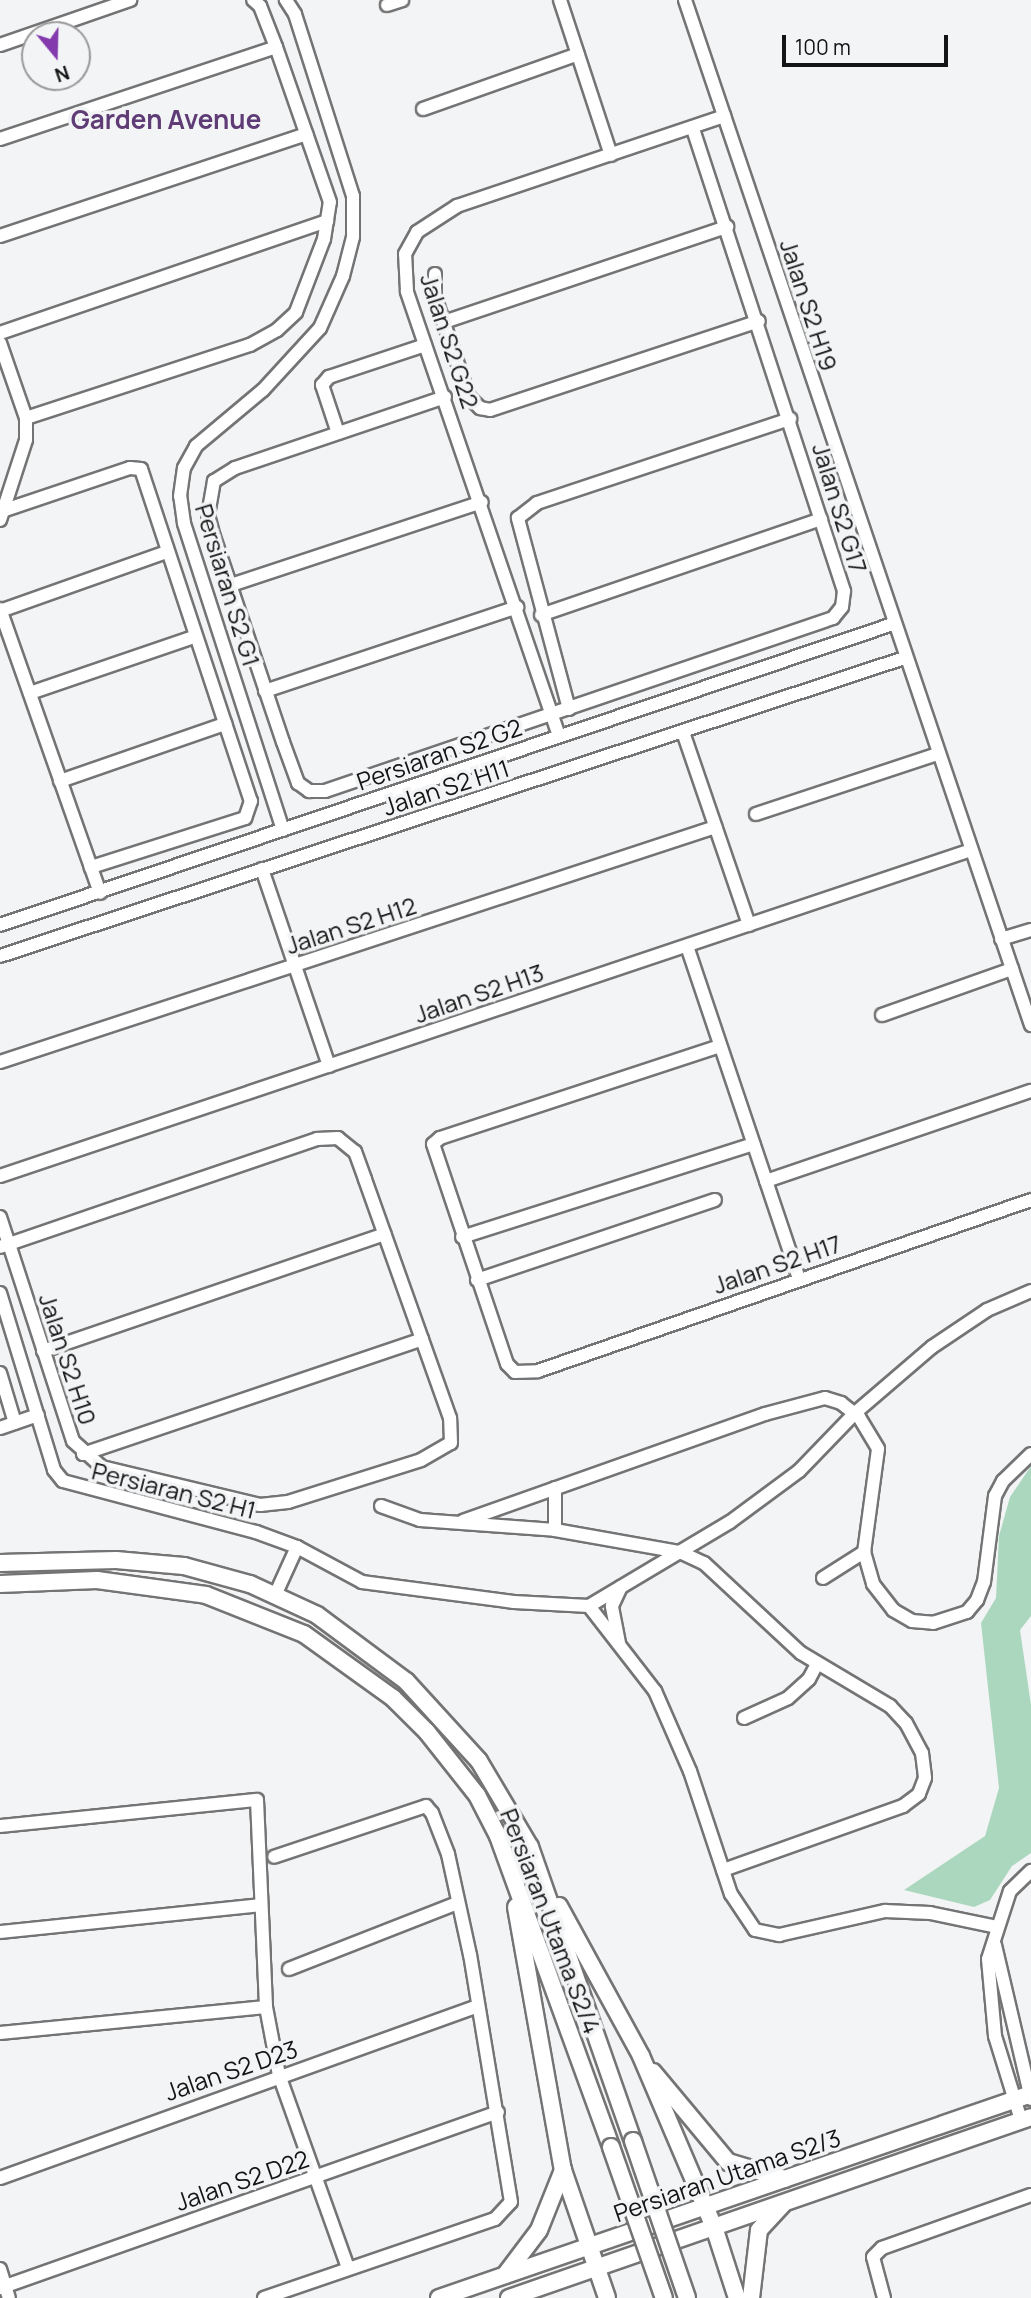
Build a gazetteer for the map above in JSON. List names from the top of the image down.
{
  "streets": {
    "main road": ["Persiaran Utama S2/4", "Persiaran Utama S2/3"],
    "street": [
      "Jalan S2 H19",
      "Jalan S2 G22",
      "Jalan S2 G17",
      "Persiaran S2 G1",
      "Persiaran S2 G2",
      "Jalan S2 H11",
      "Jalan S2 H12",
      "Jalan S2 H13",
      "Jalan S2 H17",
      "Jalan S2 H10",
      "Persiaran S2 H1",
      "Jalan S2 D23",
      "Jalan S2 D22"
    ]
  },
  "crossings": [
    ["Jalan S2 H19", "Jalan S2 G22"],
    ["Jalan S2 H19", "Persiaran S2 G2"],
    ["Jalan S2 H19", "Jalan S2 H11"],
    ["Jalan S2 G22", "Jalan S2 G17"],
    ["Jalan S2 G22", "Persiaran S2 G2"],
    ["Persiaran S2 G1", "Persiaran S2 G2"]
  ],
  "districts": ["Garden Avenue"],
  "scale_bar": "100 m",
  "north": "bottom"
}
